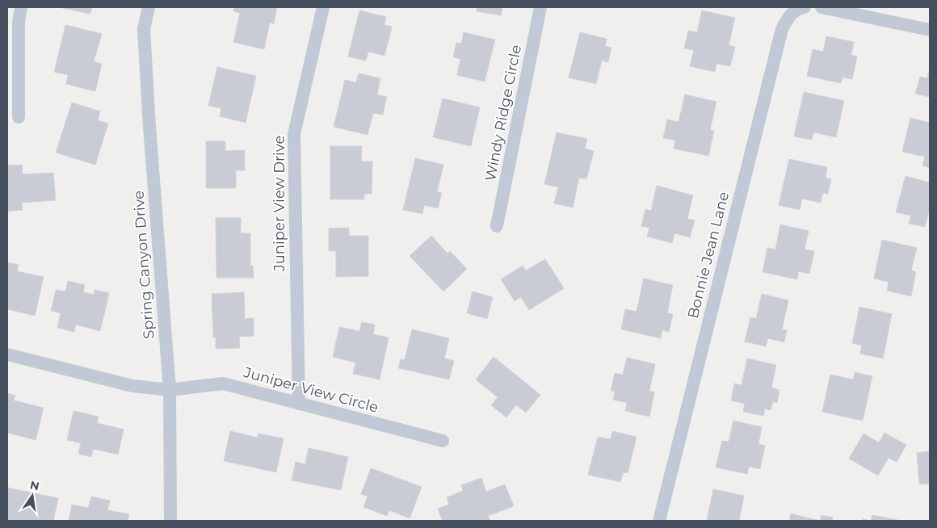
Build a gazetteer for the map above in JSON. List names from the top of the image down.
{
  "streets": {
    "street": [
      "Windy Ridge Circle",
      "Juniper View Drive",
      "Bonnie Jean Lane",
      "Spring Canyon Drive",
      "Juniper View Circle"
    ]
  },
  "crossings": [
    ["Juniper View Drive", "Juniper View Circle"],
    ["Spring Canyon Drive", "Juniper View Circle"]
  ],
  "north": "top"
}
